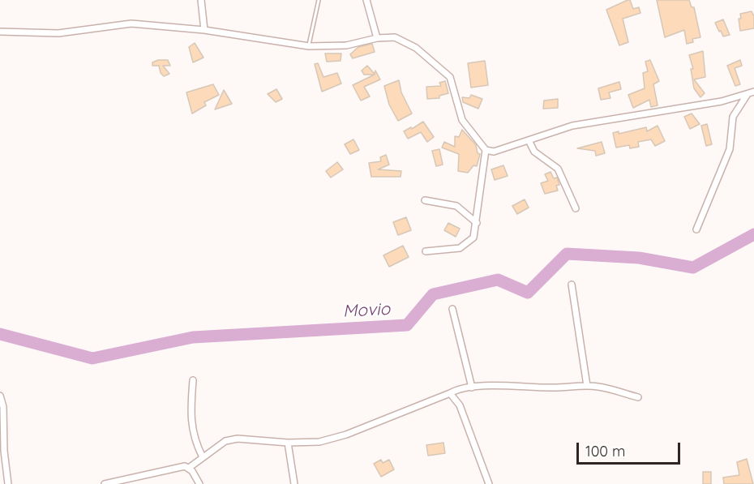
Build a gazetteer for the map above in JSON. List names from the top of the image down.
{
  "water": ["Movio"],
  "scale_bar": "100 m"
}
